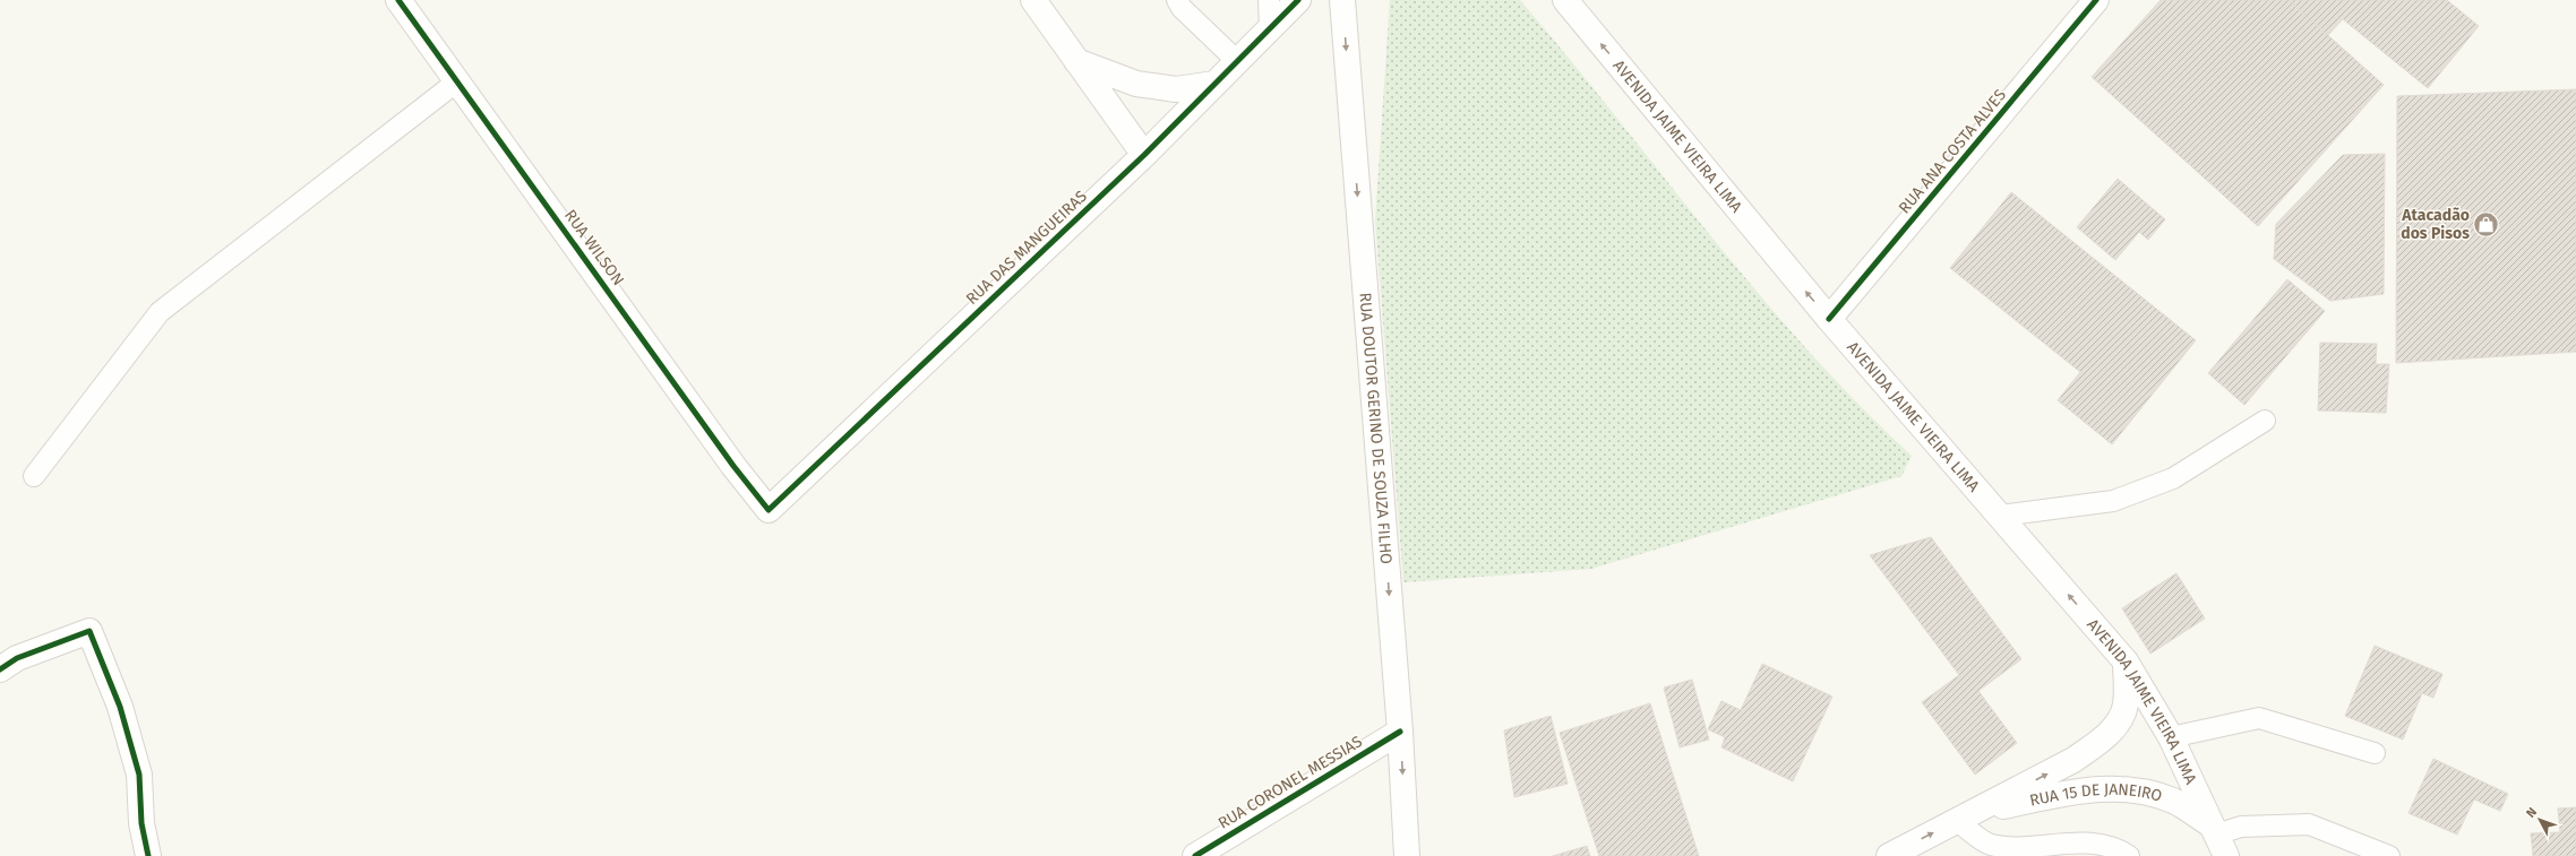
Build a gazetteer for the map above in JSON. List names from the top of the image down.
{
  "streets": {
    "street": [
      "AVENIDA JAIME VIEIRA LIMA",
      "RUA ANA COSTA ALVES",
      "RUA WILSON",
      "RUA DAS MANGUEIRAS",
      "RUA DOUTOR GERINO DE SOUZA FILHO",
      "RUA CORONEL MESSIAS",
      "RUA 15 DE JANEIRO"
    ]
  },
  "crossings": [
    ["AVENIDA JAIME VIEIRA LIMA", "RUA ANA COSTA ALVES"],
    ["AVENIDA JAIME VIEIRA LIMA", "RUA 15 DE JANEIRO"],
    ["RUA WILSON", "RUA DAS MANGUEIRAS"],
    ["RUA DOUTOR GERINO DE SOUZA FILHO", "RUA CORONEL MESSIAS"]
  ],
  "one_way": ["AVENIDA JAIME VIEIRA LIMA", "RUA DOUTOR GERINO DE SOUZA FILHO", "RUA 15 DE JANEIRO"],
  "places": {
    "shop": ["Atacadão dos Pisos"]
  },
  "north": "top left"
}
